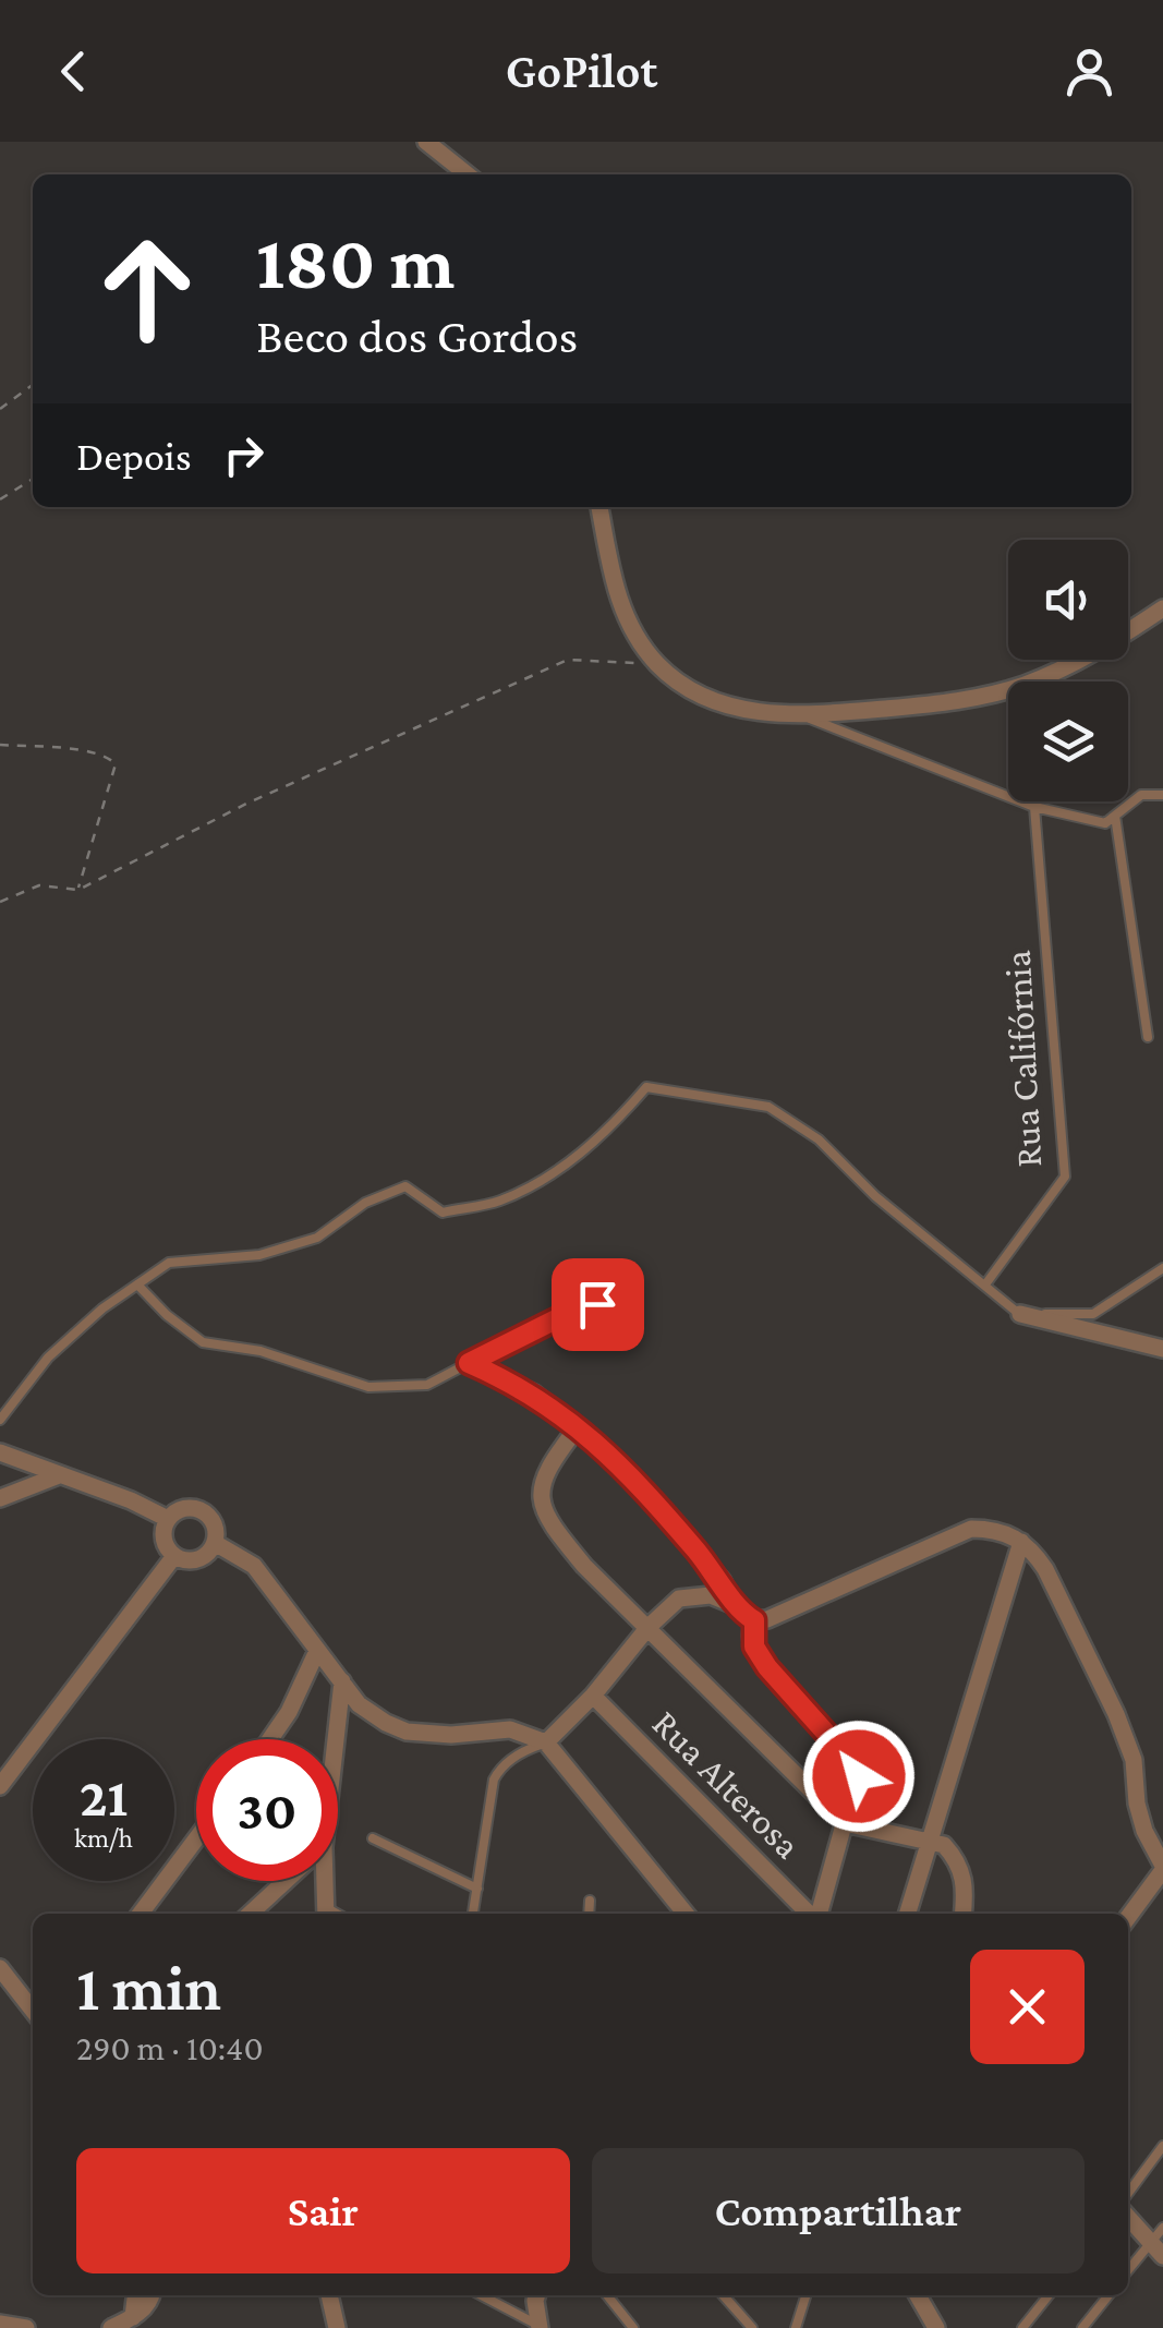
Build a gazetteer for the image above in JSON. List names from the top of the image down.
{
  "streets": {
    "street": ["Rua Alterosa"],
    "lane": ["Rua Califórnia"]
  },
  "page": {
    "header": "GoPilot",
    "turn": ["180 m", "Beco dos Gordos"],
    "then": "Depois",
    "speed": "21 km/h",
    "limit": "30",
    "heading": ["1 min", "290 m · 10:40"],
    "buttons": ["Sair", "Compartilhar"]
  }
}
